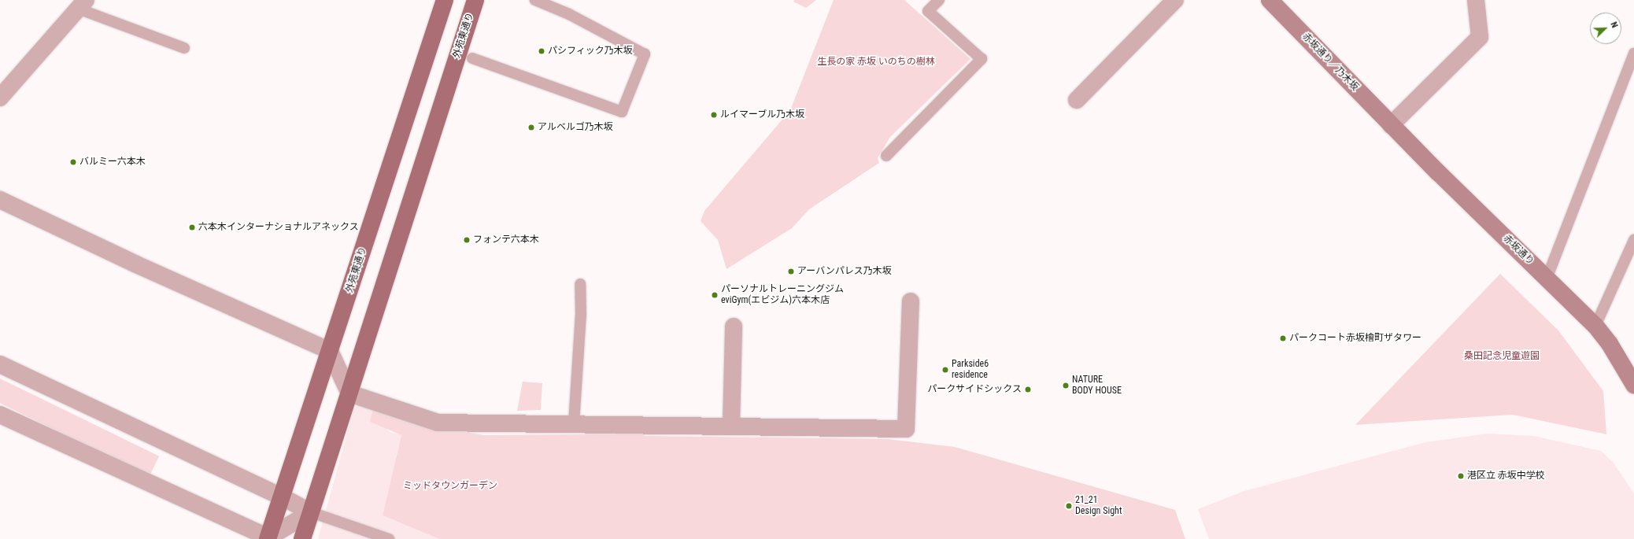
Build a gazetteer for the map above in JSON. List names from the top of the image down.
{
  "streets": {
    "main road": ["外苑東通り", "赤坂通り／乃木坂", "赤坂通り"]
  },
  "crossings": [
    ["赤坂通り／乃木坂", "赤坂通り"]
  ],
  "parks": ["生長の家 赤坂 いのちの樹林", "桑田記念児童遊園", "ミッドタウンガーデン"],
  "places": [
    "パシフィック乃木坂",
    "ルイマーブル乃木坂",
    "アルベルゴ乃木坂",
    "バルミー六本木",
    "六本木インターナショナルアネックス",
    "フォンテ六本木",
    "アーバンパレス乃木坂",
    "パーソナルトレーニングジム eviGym(エビジム)六本木店",
    "パークコート赤坂檜町ザタワー",
    "Parkside6 residence",
    "NATURE BODY HOUSE",
    "パークサイドシックス",
    "港区立 赤坂中学校",
    "21_21 Design Sight"
  ],
  "north": "top right"
}
